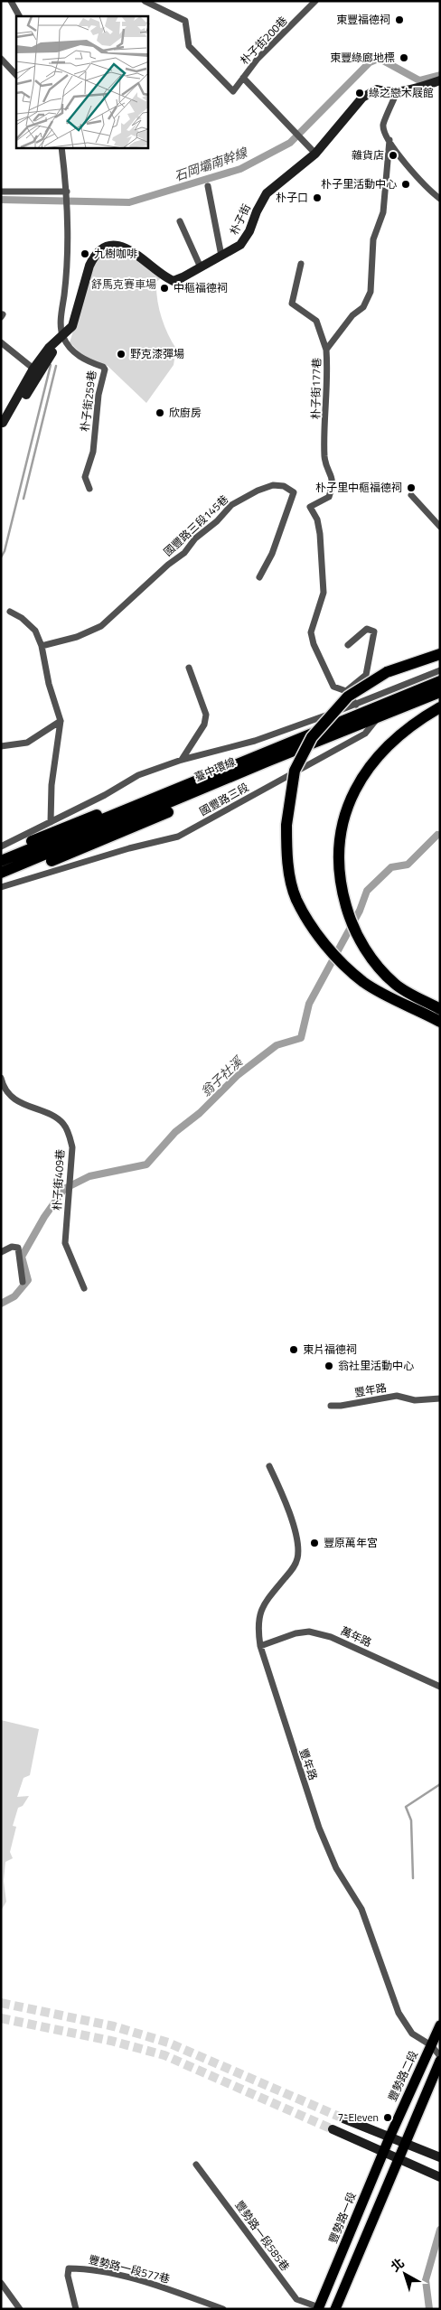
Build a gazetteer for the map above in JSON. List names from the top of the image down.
{
  "streets": {
    "highway": ["臺中環線"],
    "main road": ["豐勢路二段", "豐勢路一段"],
    "street": [
      "朴子街200巷",
      "朴子街",
      "朴子街177巷",
      "朴子街259巷",
      "國豐路三段145巷",
      "國豐路三段",
      "朴子街409巷",
      "豐年路",
      "萬年路",
      "豐勢路一段585巷",
      "豐勢路一段577巷"
    ]
  },
  "crossings": [
    ["朴子街200巷", "朴子街"],
    ["朴子街", "朴子街259巷"],
    ["臺中環線", "國豐路三段"],
    ["豐年路", "萬年路"],
    ["豐年路", "豐勢路二段"],
    ["豐勢路二段", "豐勢路一段"],
    ["豐勢路一段", "豐勢路一段585巷"]
  ],
  "water": ["石岡壩南幹線", "翁子社溪"],
  "parks": ["舒馬克賽車場"],
  "places": [
    "東豐福德祠",
    "東豐綠廊地標",
    "綠之戀木屐館",
    "雜貨店",
    "朴子里活動中心",
    "朴子口",
    "九樹咖啡",
    "中樞福德祠",
    "野克漆彈場",
    "欣廚房",
    "朴子里中樞福德祠",
    "東片福德祠",
    "翁社里活動中心",
    "豐原萬年宮",
    "7-Eleven"
  ],
  "north": "top left"
}
